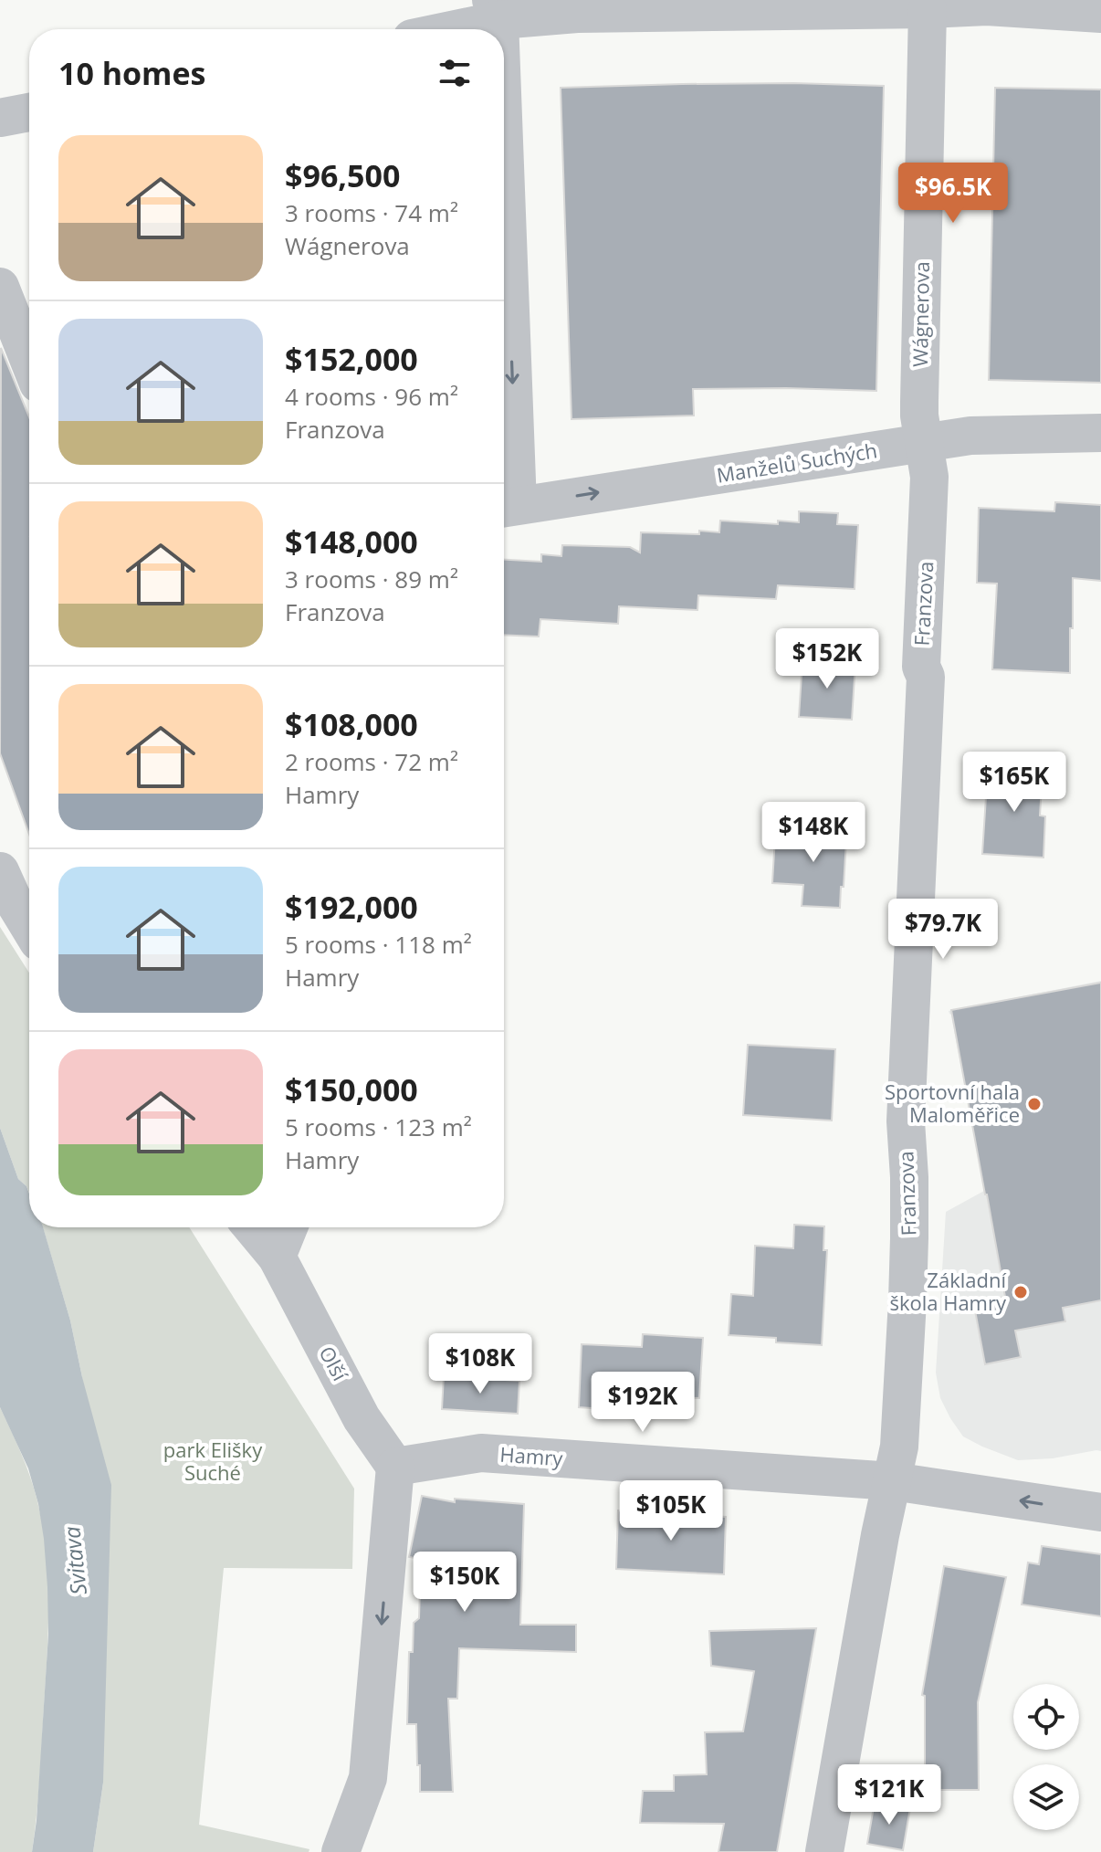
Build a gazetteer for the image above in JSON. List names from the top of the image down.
{
  "streets": {
    "street": [
      "Wágnerova",
      "Manželů Suchých",
      "Franzova",
      "Olší",
      "Hamry"
    ]
  },
  "crossings": [
    ["Wágnerova", "Manželů Suchých"],
    ["Wágnerova", "Franzova"],
    ["Manželů Suchých", "Franzova"],
    ["Franzova", "Hamry"],
    ["Olší", "Hamry"]
  ],
  "one_way": ["Manželů Suchých"],
  "water": ["Svitava"],
  "parks": ["park Elišky Suché"],
  "places": ["Sportovní hala Maloměřice", "Základní škola Hamry"],
  "page": {
    "heading": "10 homes",
    "list": [
      {
        "name": "$96,500",
        "note": "3 rooms · 74 m² · Wágnerova"
      },
      {
        "name": "$152,000",
        "note": "4 rooms · 96 m² · Franzova"
      },
      {
        "name": "$148,000",
        "note": "3 rooms · 89 m² · Franzova"
      },
      {
        "name": "$108,000",
        "note": "2 rooms · 72 m² · Hamry"
      },
      {
        "name": "$192,000",
        "note": "5 rooms · 118 m² · Hamry"
      },
      {
        "name": "$150,000",
        "note": "5 rooms · 123 m² · Hamry"
      }
    ],
    "price": [
      "$96.5K",
      "$152K",
      "$165K",
      "$148K",
      "$79.7K",
      "$108K",
      "$192K",
      "$105K",
      "$150K",
      "$121K"
    ]
  }
}
